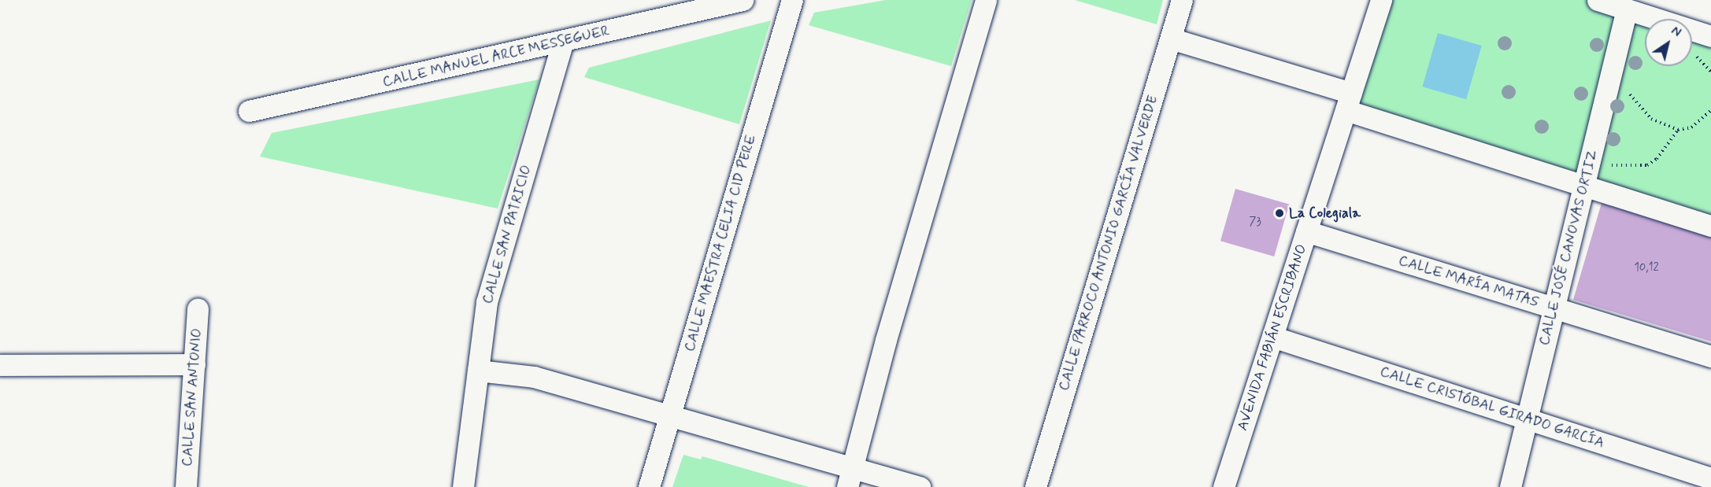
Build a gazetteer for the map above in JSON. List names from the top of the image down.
{
  "streets": {
    "street": [
      "CALLE MANUEL ARCE MESSEGUER",
      "CALLE SAN PATRICIO",
      "CALLE MAESTRA CELIA CID PERE",
      "CALLE PARROCO ANTONIO GARCÍA VALVERDE",
      "CALLE JOSÉ CANOVAS ORTIZ",
      "CALLE MARÍA MATAS",
      "AVENIDA FABIÁN ESCRIBANO",
      "CALLE SAN ANTONIO",
      "CALLE CRISTÓBAL GIRADO GARCÍA"
    ]
  },
  "crossings": [
    ["CALLE MANUEL ARCE MESSEGUER", "CALLE SAN PATRICIO"],
    ["CALLE JOSÉ CANOVAS ORTIZ", "CALLE MARÍA MATAS"],
    ["CALLE JOSÉ CANOVAS ORTIZ", "CALLE CRISTÓBAL GIRADO GARCÍA"],
    ["CALLE MARÍA MATAS", "AVENIDA FABIÁN ESCRIBANO"],
    ["AVENIDA FABIÁN ESCRIBANO", "CALLE CRISTÓBAL GIRADO GARCÍA"]
  ],
  "places": ["La Colegiala"],
  "house_numbers": ["73", "10,12"],
  "north": "top right"
}
